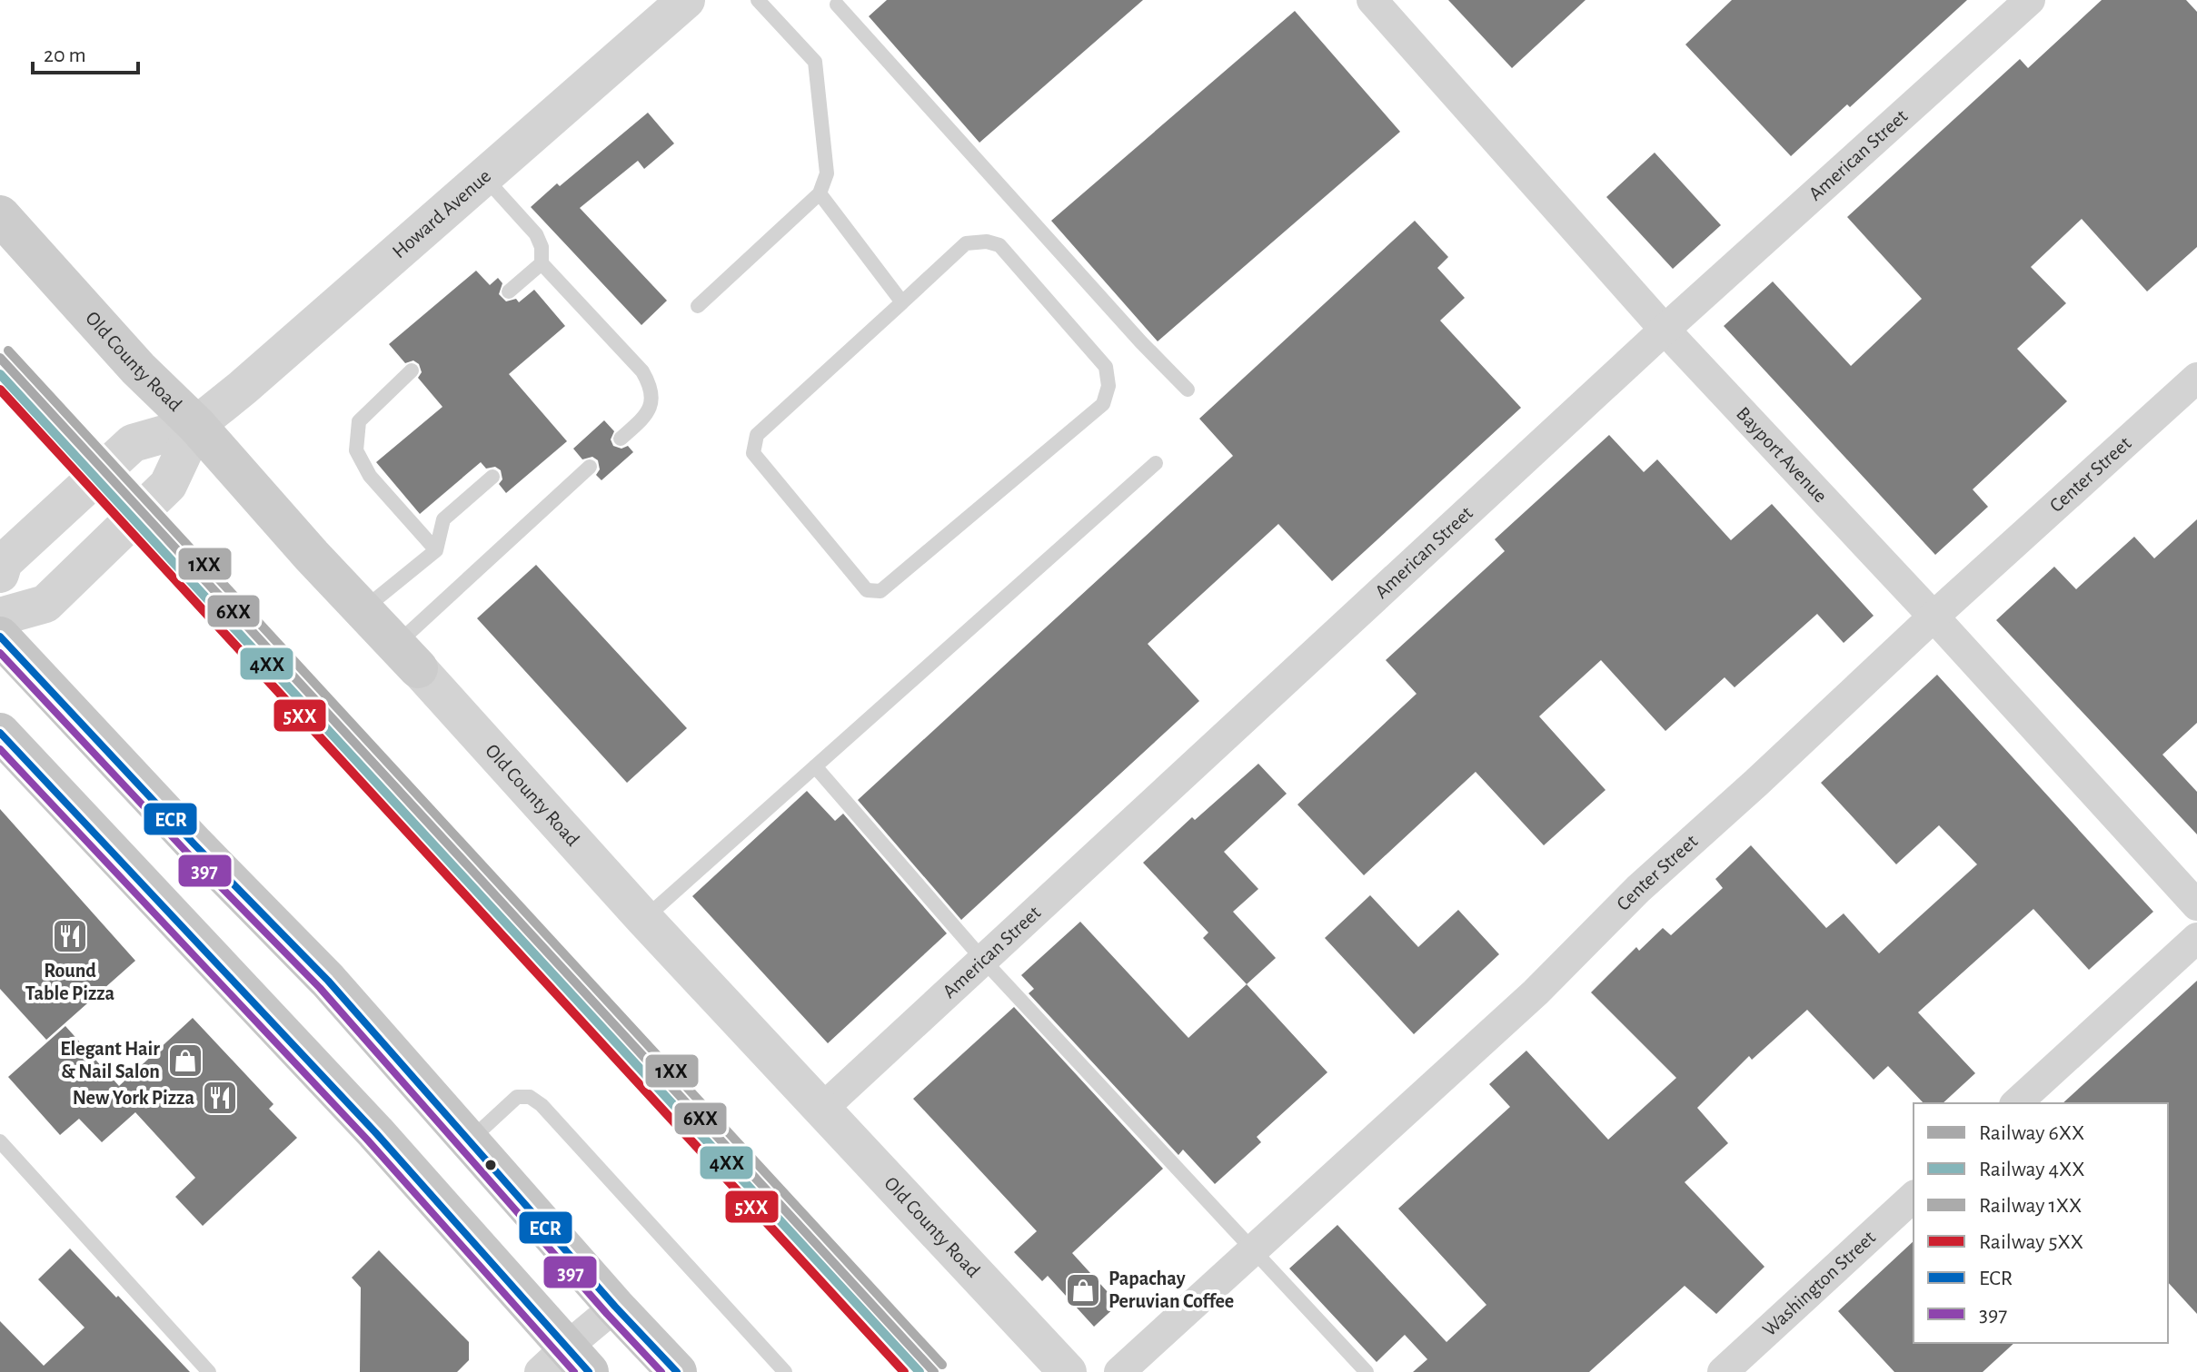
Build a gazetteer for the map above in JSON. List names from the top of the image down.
{
  "streets": {
    "main road": ["Old County Road"],
    "street": [
      "American Street",
      "Howard Avenue",
      "Bayport Avenue",
      "Center Street",
      "Washington Street"
    ]
  },
  "crossings": [
    ["American Street", "Old County Road"],
    ["American Street", "Bayport Avenue"],
    ["Howard Avenue", "Old County Road"],
    ["Bayport Avenue", "Center Street"]
  ],
  "places": {
    "restaurant": ["Round Table Pizza", "New York Pizza"],
    "shop": ["Elegant Hair & Nail Salon", "Papachay Peruvian Coffee"]
  },
  "lines": [
    "rail line 1XX",
    "rail line 6XX",
    "rail line 4XX",
    "rail line 5XX",
    "transit line ECR",
    "transit line 397"
  ],
  "legend": [
    "Railway 6XX",
    "Railway 4XX",
    "Railway 1XX",
    "Railway 5XX",
    "ECR",
    "397"
  ],
  "scale_bar": "20 m"
}
